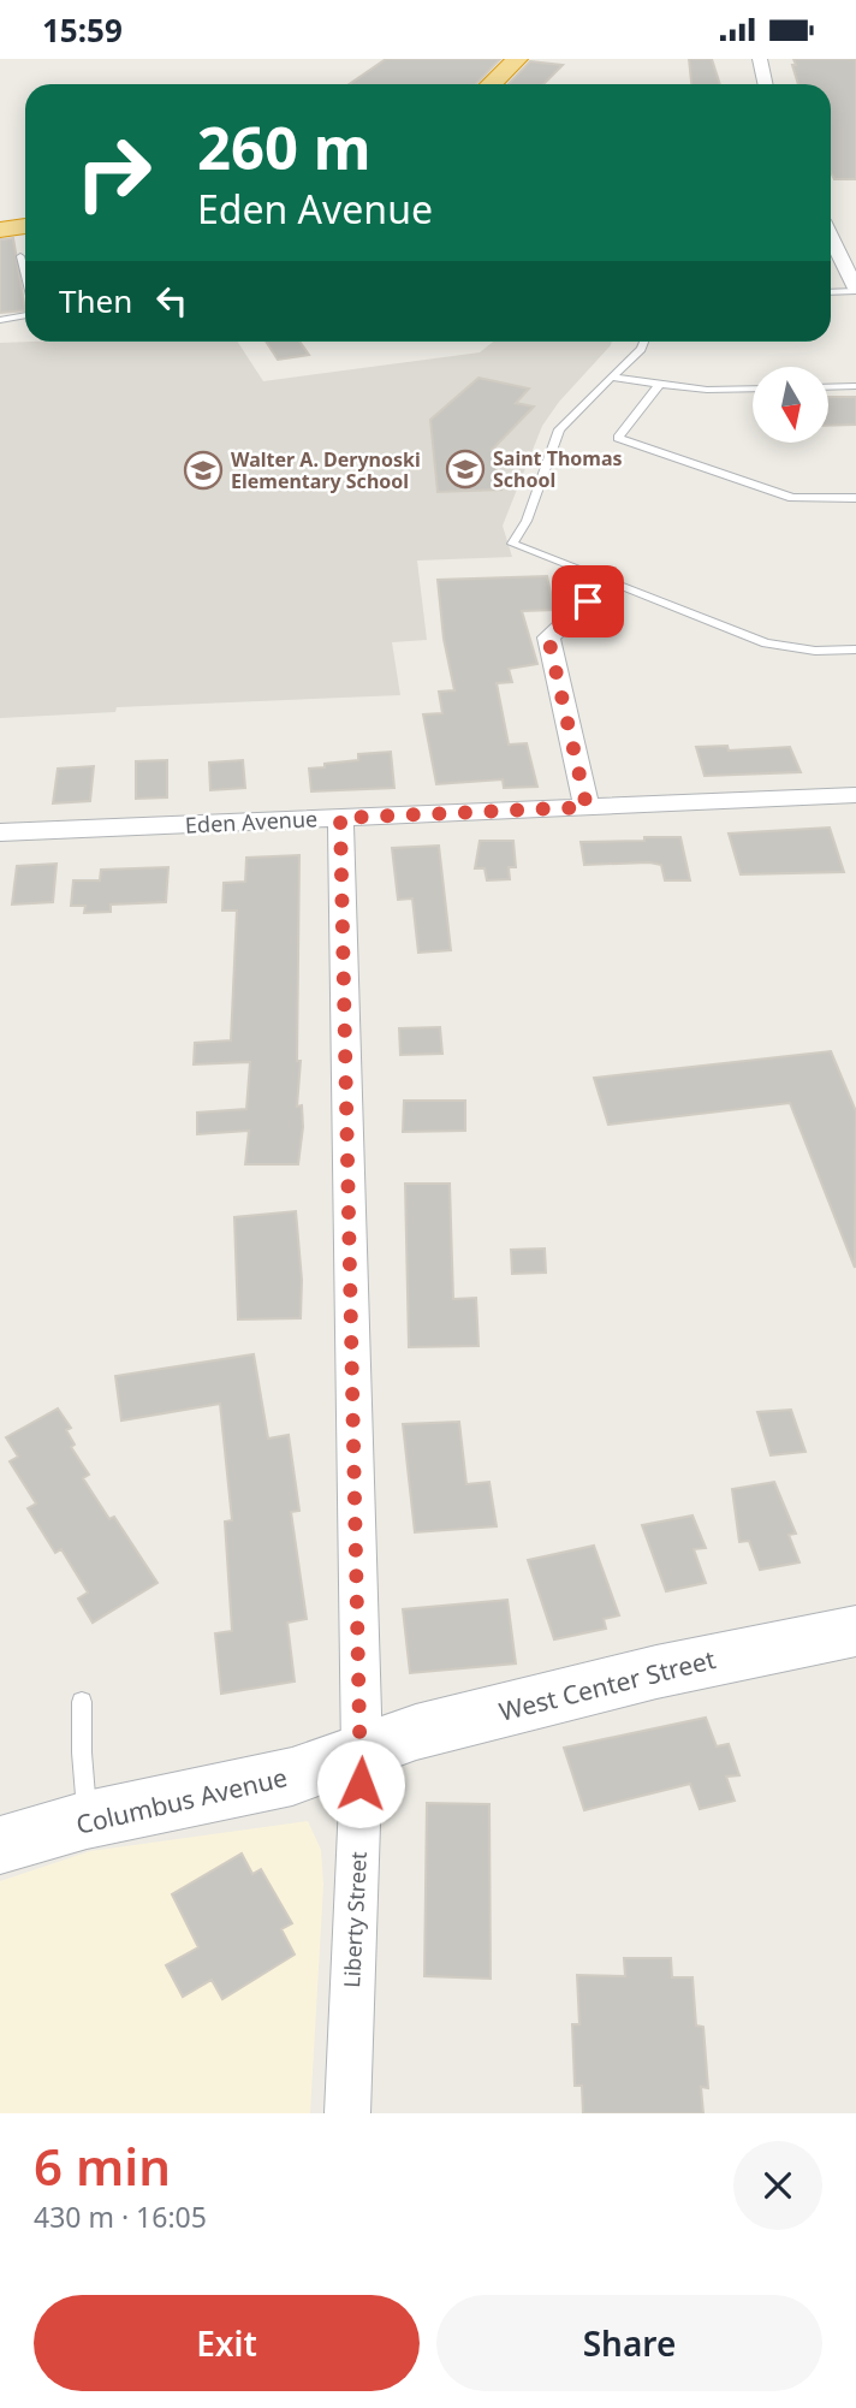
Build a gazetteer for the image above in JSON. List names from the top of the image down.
{
  "streets": {
    "street": [
      "Eden Avenue",
      "West Center Street",
      "Columbus Avenue",
      "Liberty Street"
    ]
  },
  "crossings": [
    ["Eden Avenue", "Liberty Street"],
    ["West Center Street", "Columbus Avenue"],
    ["West Center Street", "Liberty Street"],
    ["Columbus Avenue", "Liberty Street"]
  ],
  "places": {
    "school or university": ["Saint Thomas School", "Walter A. Derynoski Elementary School"]
  },
  "north": "bottom",
  "page": {
    "status": "15:59",
    "turn": ["260 m", "Eden Avenue"],
    "then": "Then",
    "heading": ["6 min", "430 m · 16:05"],
    "buttons": ["Exit", "Share"]
  }
}
